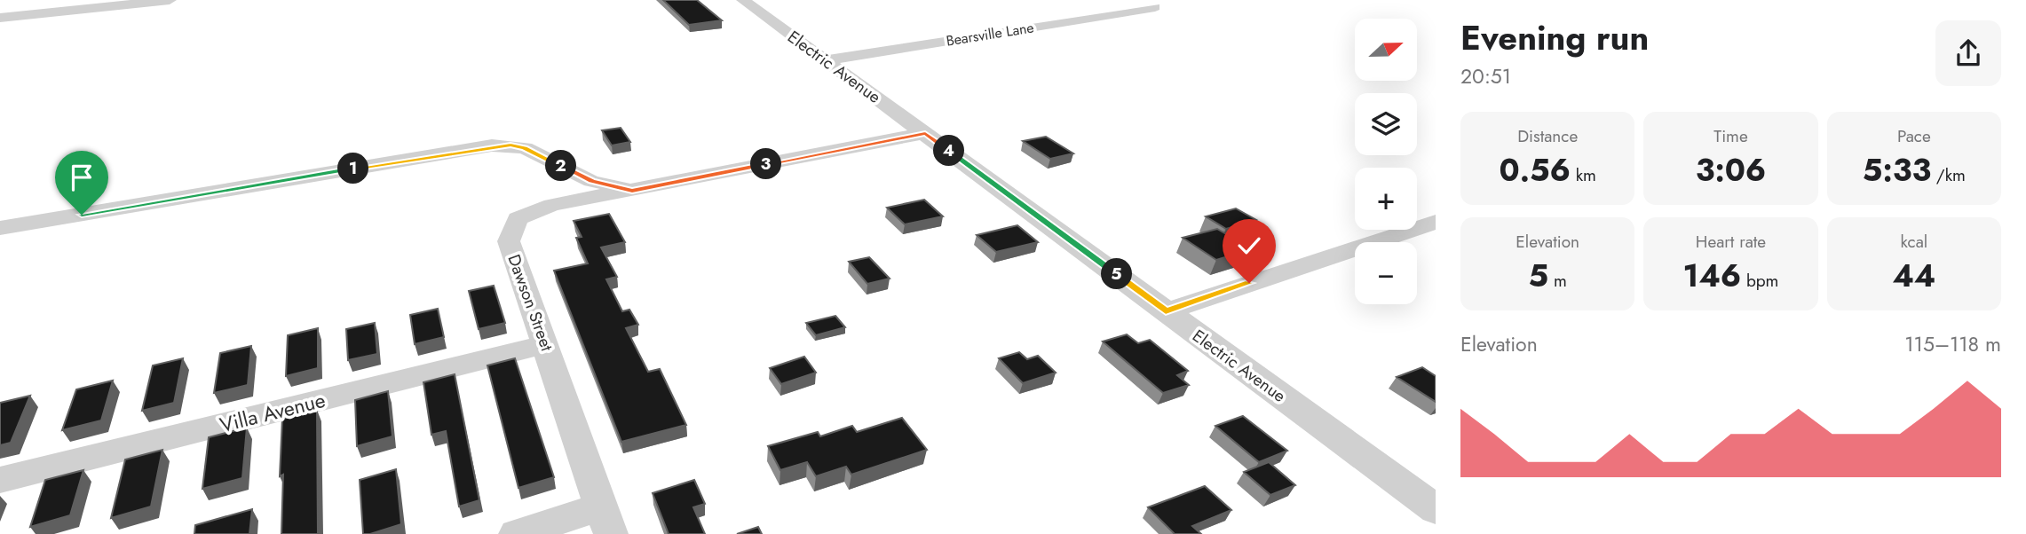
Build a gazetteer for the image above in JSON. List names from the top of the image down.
{
  "streets": {
    "street": [
      "Bearsville Lane",
      "Electric Avenue",
      "Dawson Street",
      "Villa Avenue"
    ]
  },
  "crossings": [
    ["Bearsville Lane", "Electric Avenue"],
    ["Electric Avenue", "Dawson Street"],
    ["Dawson Street", "Villa Avenue"]
  ],
  "north": "right",
  "page": {
    "heading": ["Evening run", "20:51"],
    "map_buttons": ["+", "−"],
    "stats": [
      ["Distance", "0.56 km"],
      ["Time", "3:06"],
      ["Pace", "5:33 /km"],
      ["Elevation", "5 m"],
      ["Heart rate", "146 bpm"],
      ["kcal", "44"]
    ],
    "pins": [
      "4",
      "3",
      "2",
      "1",
      "5"
    ],
    "chart": ["Elevation", "115–118 m"]
  }
}
